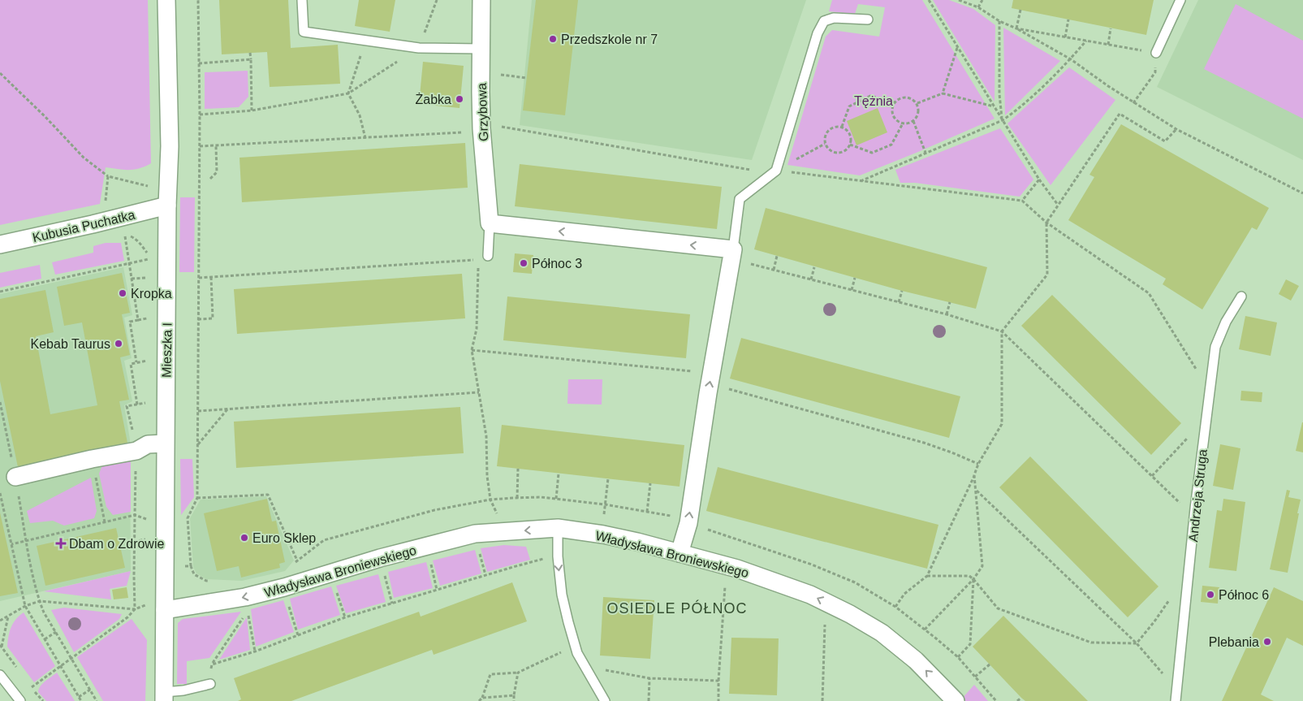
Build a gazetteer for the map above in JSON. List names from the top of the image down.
{
  "streets": {
    "street": [
      "Grzybowa",
      "Kubusia Puchatka",
      "Mieszka I",
      "Władysława Broniewskiego"
    ],
    "lane": ["Andrzeja Struga"]
  },
  "crossings": [
    ["Kubusia Puchatka", "Mieszka I"],
    ["Mieszka I", "Władysława Broniewskiego"]
  ],
  "one_way": ["Władysława Broniewskiego"],
  "districts": ["OSIEDLE PÓŁNOC"],
  "parks": ["Tężnia"],
  "places": {
    "other": [
      "Przedszkole nr 7",
      "Żabka",
      "Północ 3",
      "Kropka",
      "Kebab Taurus",
      "Euro Sklep",
      "Północ 6",
      "Plebania"
    ],
    "health": ["Dbam o Zdrowie"]
  }
}
